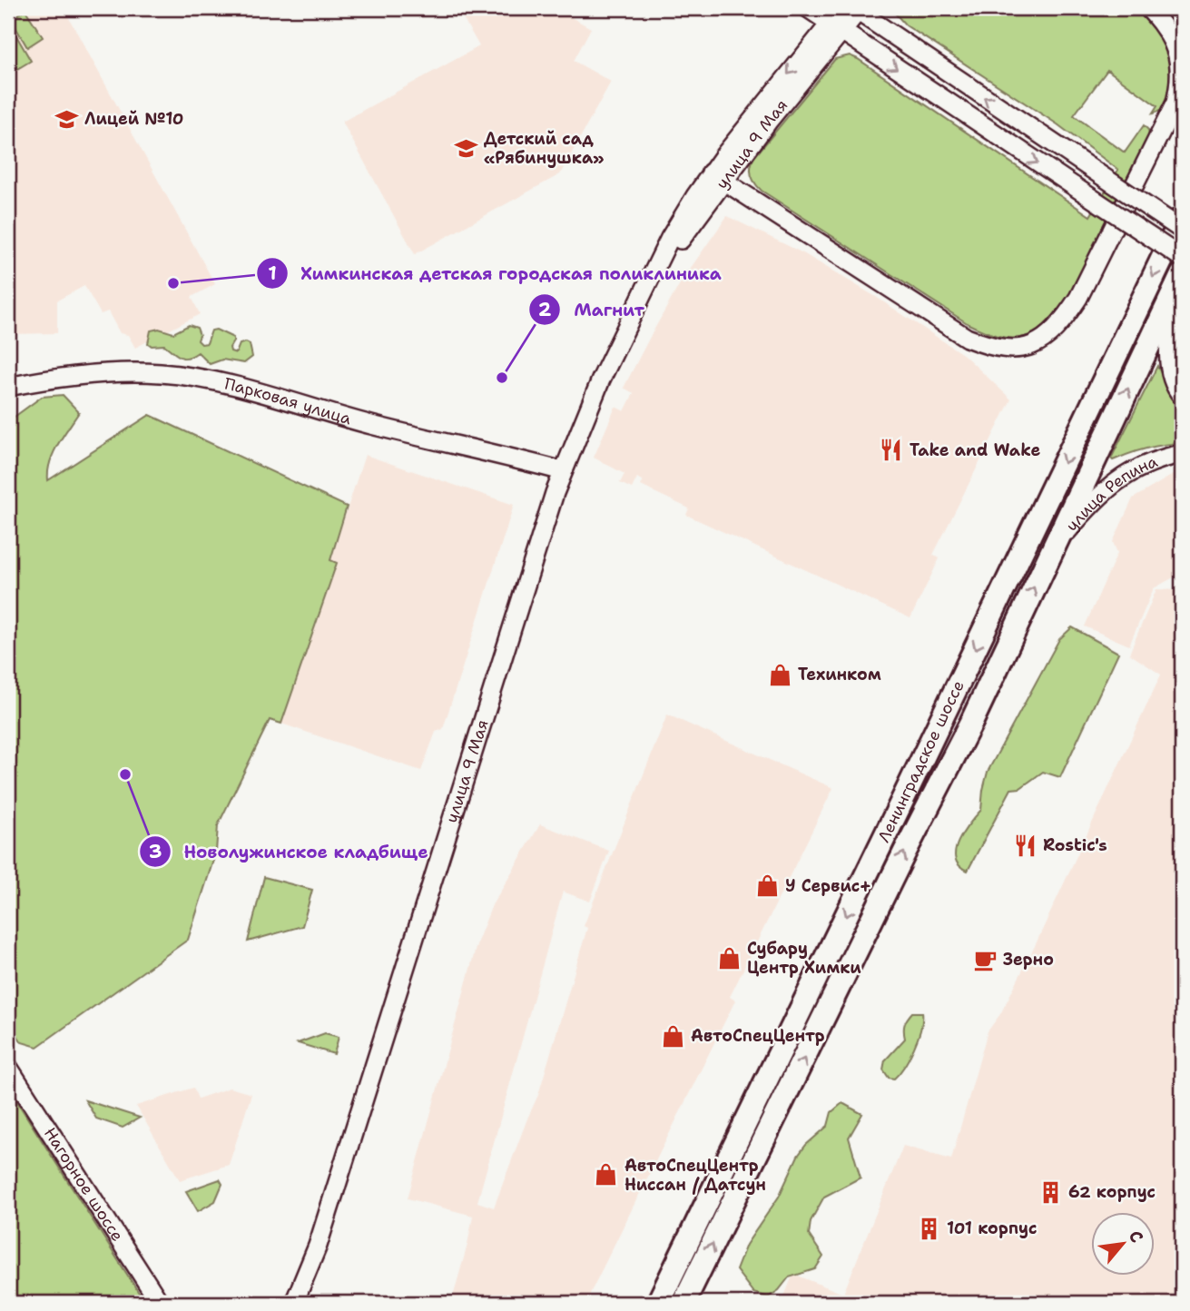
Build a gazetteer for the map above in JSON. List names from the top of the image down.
{
  "streets": {
    "highway": ["Ленинградское шоссе"],
    "main road": [
      "улица 9 Мая",
      "Парковая улица",
      "улица Репина",
      "Нагорное шоссе"
    ]
  },
  "crossings": [
    ["улица 9 Мая", "Парковая улица"],
    ["улица Репина", "Ленинградское шоссе"]
  ],
  "places": {
    "school or university": ["Лицей №10", "Детский сад «Рябинушка»"],
    "other": ["Химкинская детская городская поликлиника", "Магнит", "Новолужинское кладбище"],
    "restaurant": ["Take and Wake", "Rostic's"],
    "shop": [
      "Техинком",
      "У Сервис+",
      "Субару Центр Химки",
      "АвтоСпецЦентр",
      "АвтоСпецЦентр Ниссан / Датсун"
    ],
    "cafe": ["Зерно"],
    "building": ["62 корпус", "101 корпус"]
  },
  "north": "top right"
}
